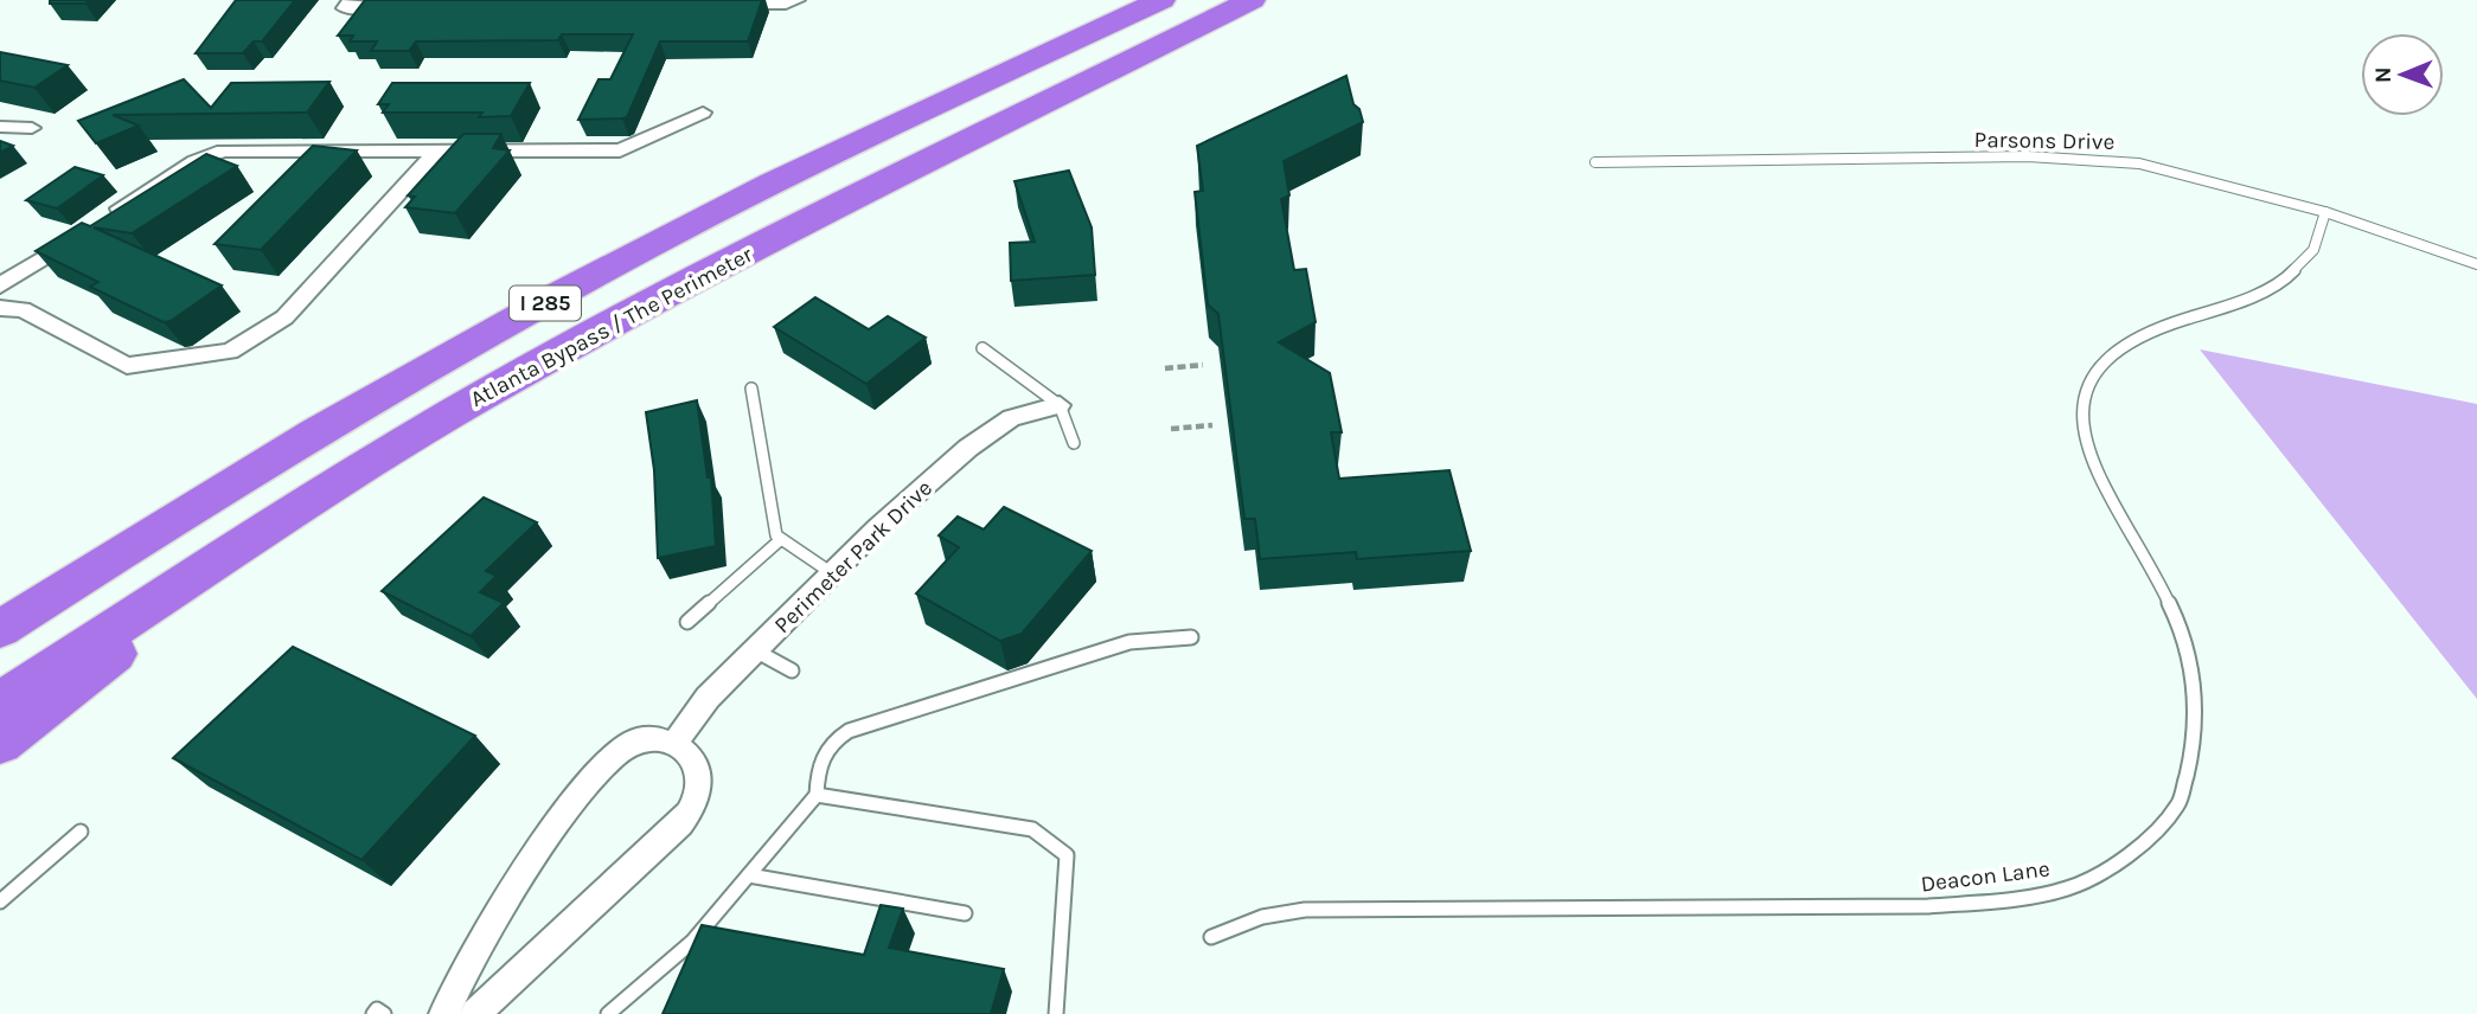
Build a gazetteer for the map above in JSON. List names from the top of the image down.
{
  "streets": {
    "highway": ["I 285", "Atlanta Bypass / The Perimeter"],
    "street": ["Perimeter Park Drive"],
    "lane": ["Parsons Drive", "Deacon Lane"]
  },
  "crossings": [
    ["Parsons Drive", "Deacon Lane"]
  ],
  "north": "left"
}
